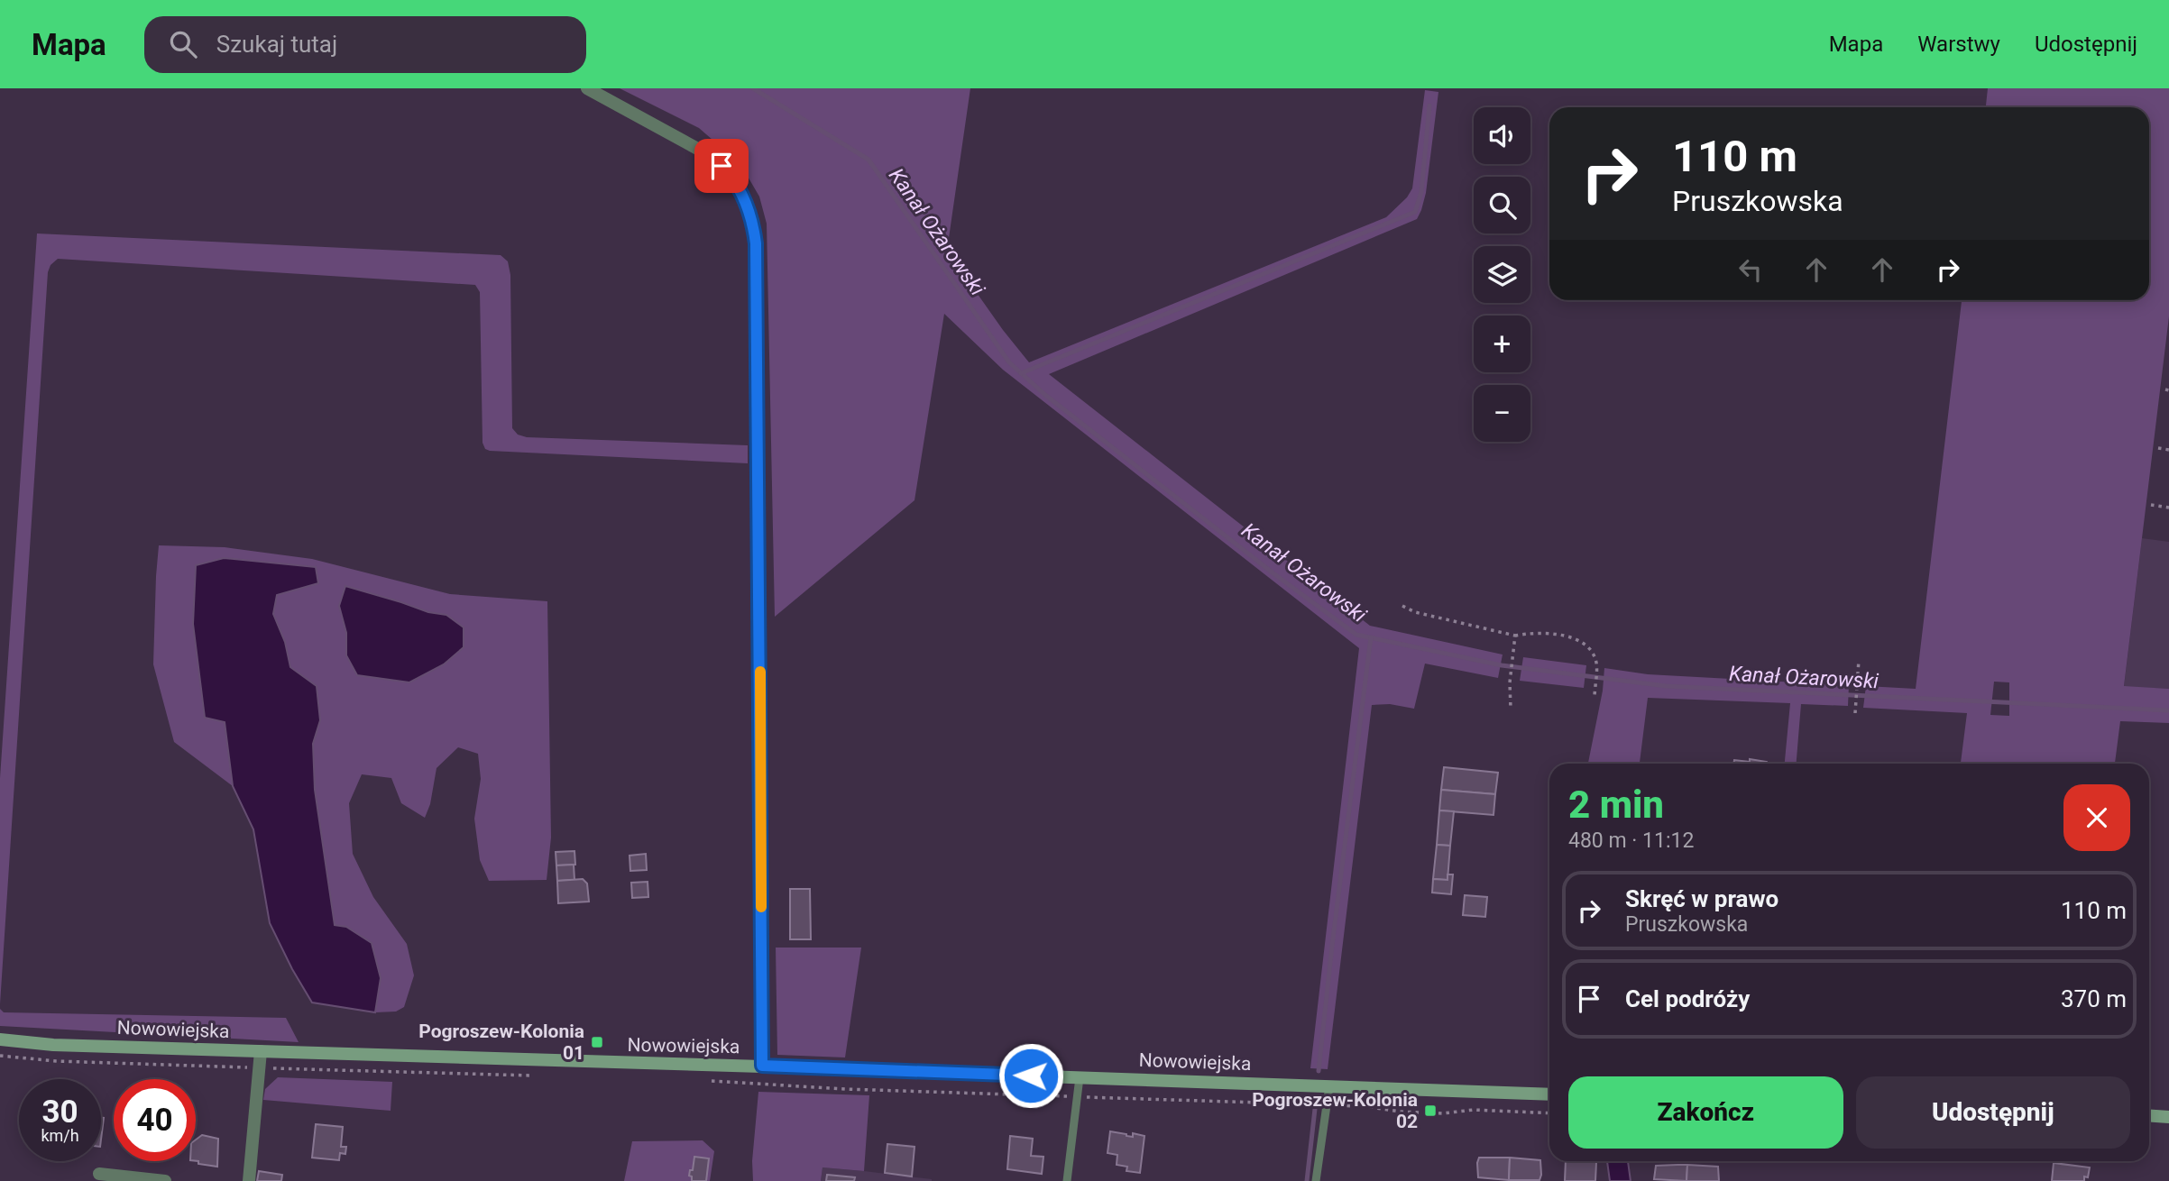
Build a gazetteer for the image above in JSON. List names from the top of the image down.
{
  "streets": {
    "street": ["Nowowiejska"]
  },
  "water": ["Kanał Ożarowski"],
  "places": {
    "transit": ["Pogroszew-Kolonia 01", "Pogroszew-Kolonia 02"]
  },
  "page": {
    "header": "Mapa",
    "search": "Szukaj tutaj",
    "nav": ["Mapa", "Warstwy", "Udostępnij"],
    "map_buttons": ["+", "−"],
    "turn": ["110 m", "Pruszkowska"],
    "heading": ["2 min", "480 m · 11:12"],
    "list": [
      {
        "name": "Skręć w prawo",
        "note": "Pruszkowska",
        "value": "110 m"
      },
      {
        "name": "Cel podróży",
        "value": "370 m"
      }
    ],
    "buttons": ["Zakończ", "Udostępnij"],
    "speed": "30 km/h",
    "limit": "40"
  }
}
